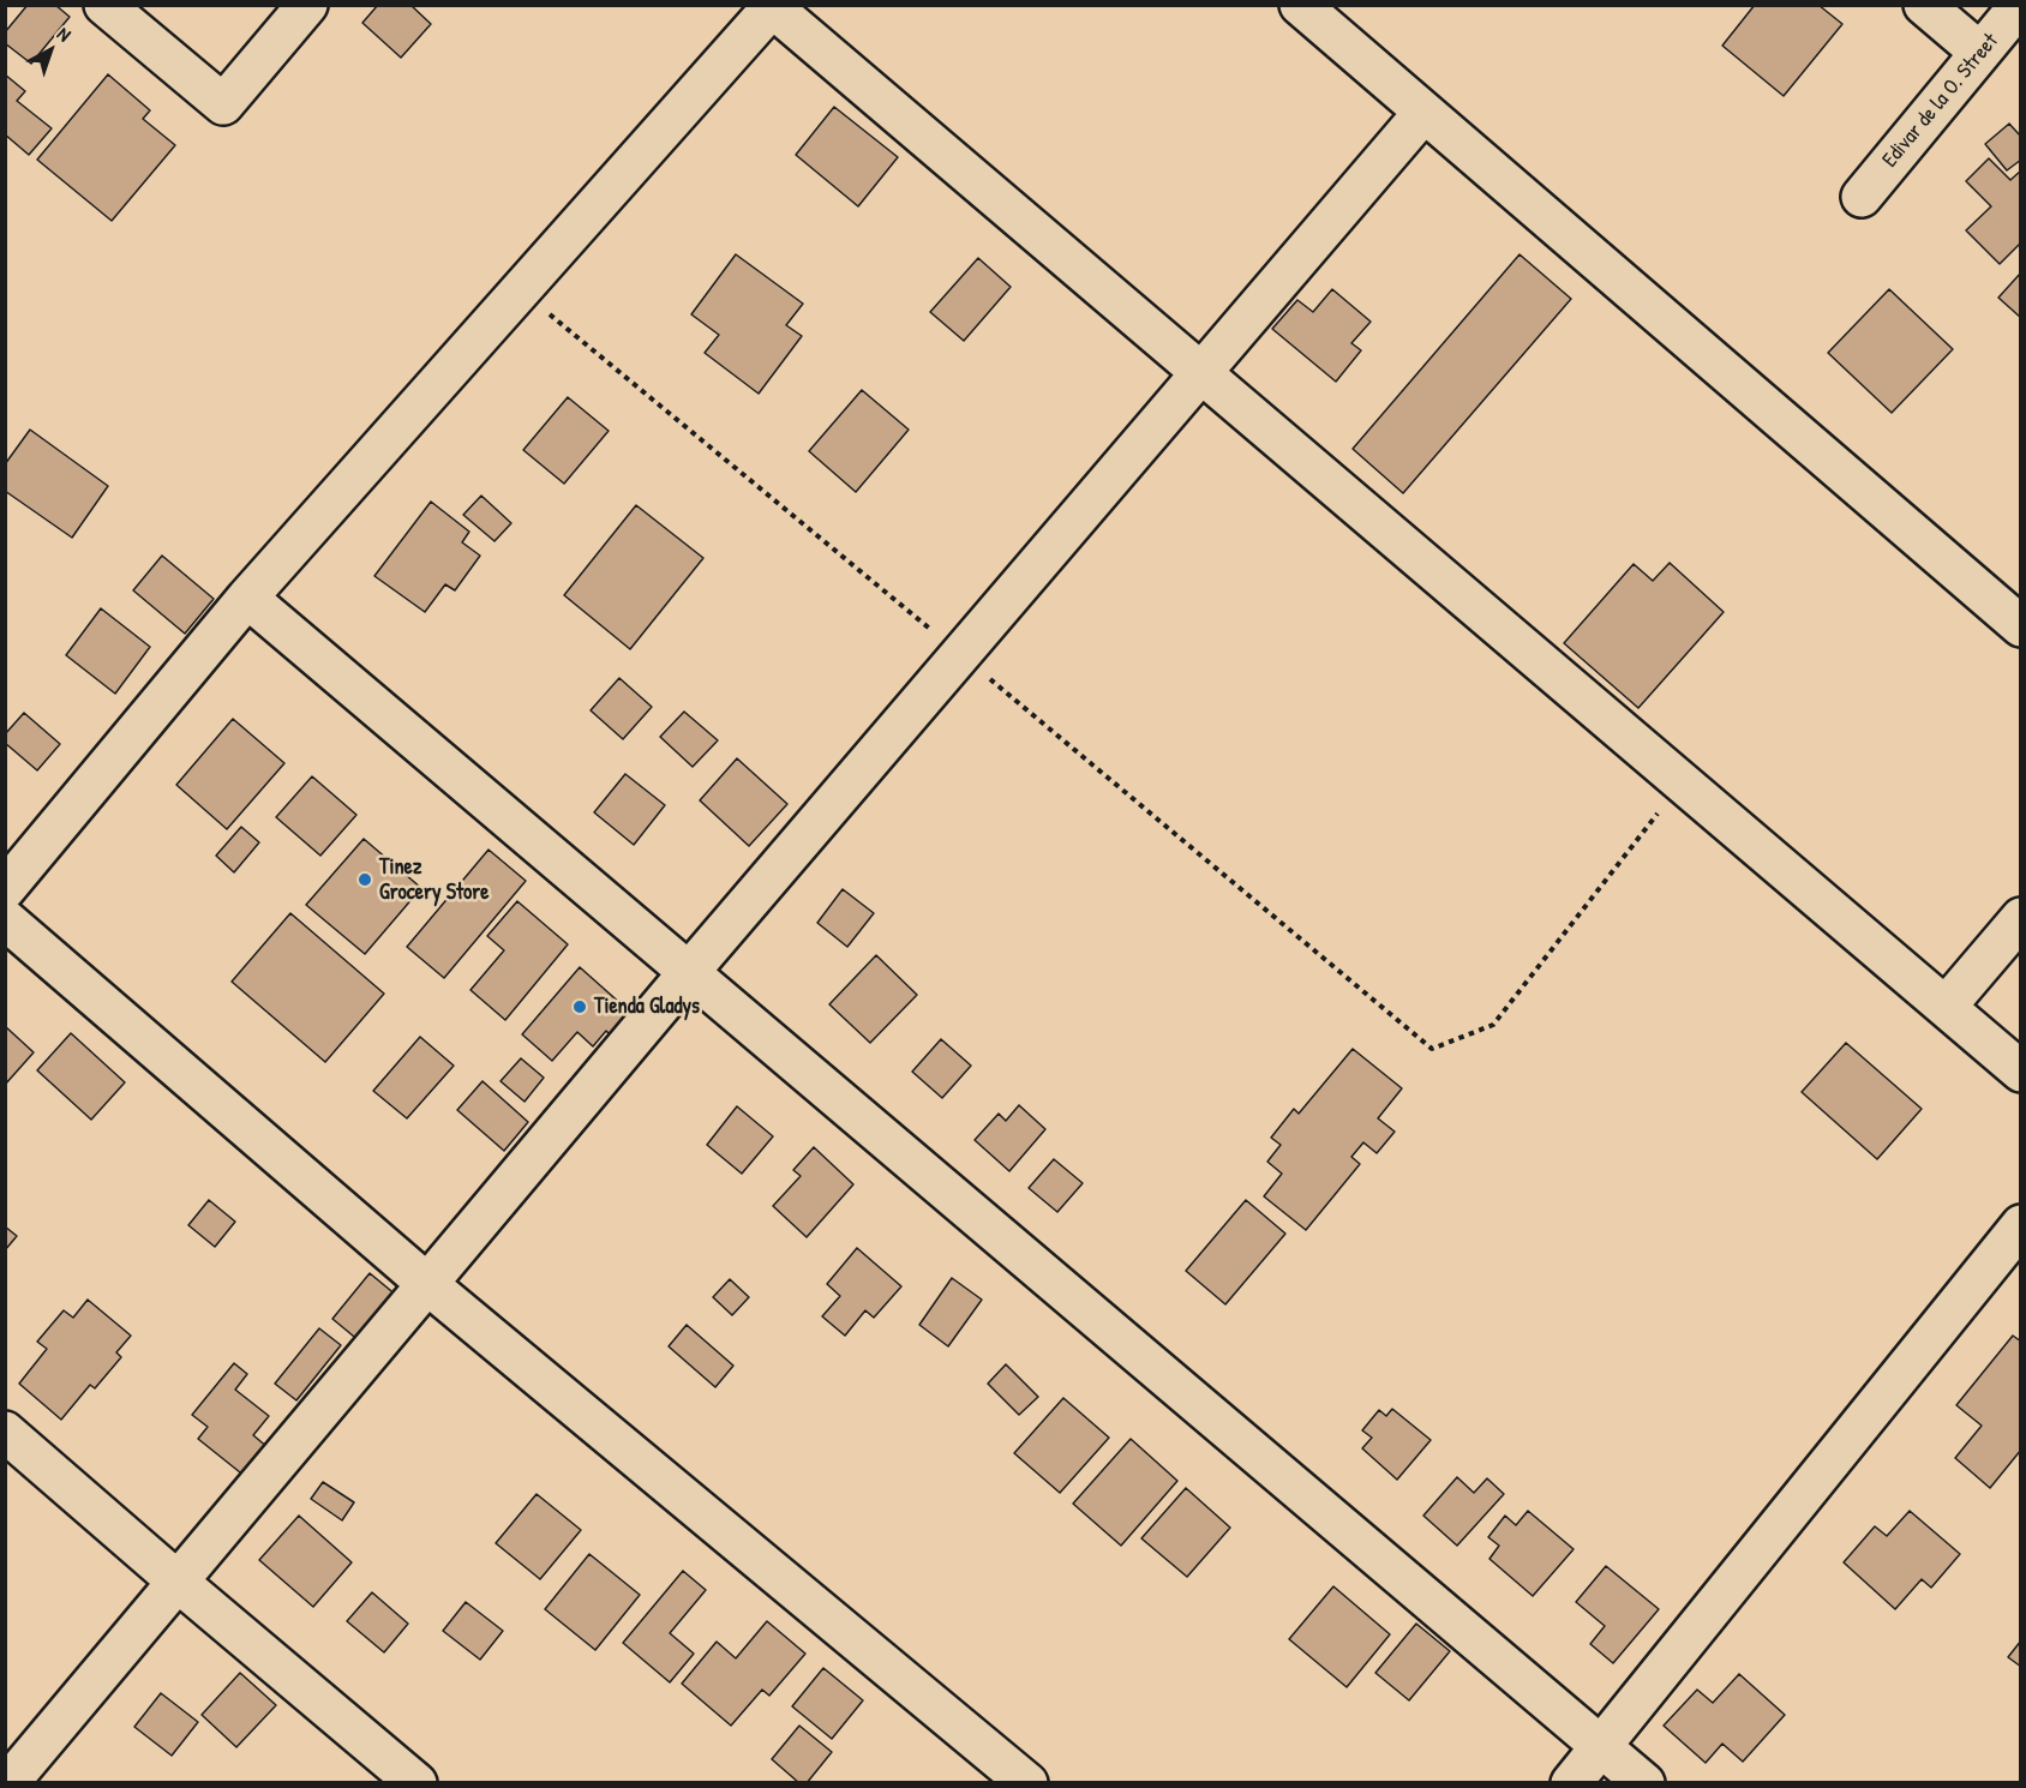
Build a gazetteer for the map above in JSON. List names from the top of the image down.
{
  "streets": {
    "street": ["Edivar de la O. Street"]
  },
  "places": ["Tinez Grocery Store", "Tienda Gladys"],
  "north": "top right"
}
